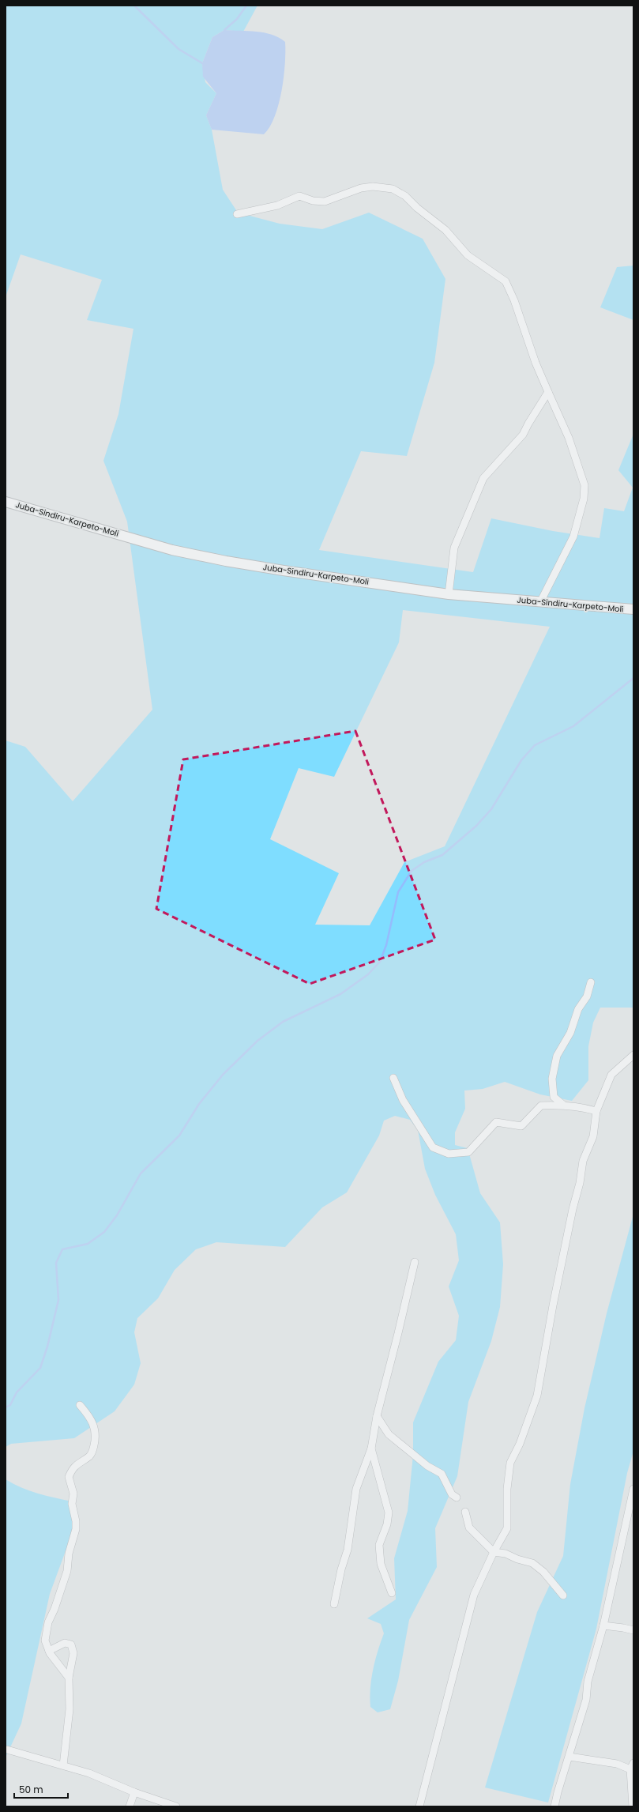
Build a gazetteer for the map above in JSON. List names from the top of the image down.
{
  "streets": {
    "main road": ["Juba-Sindiru-Karpeto-Moli"]
  },
  "scale_bar": "50 m"
}
